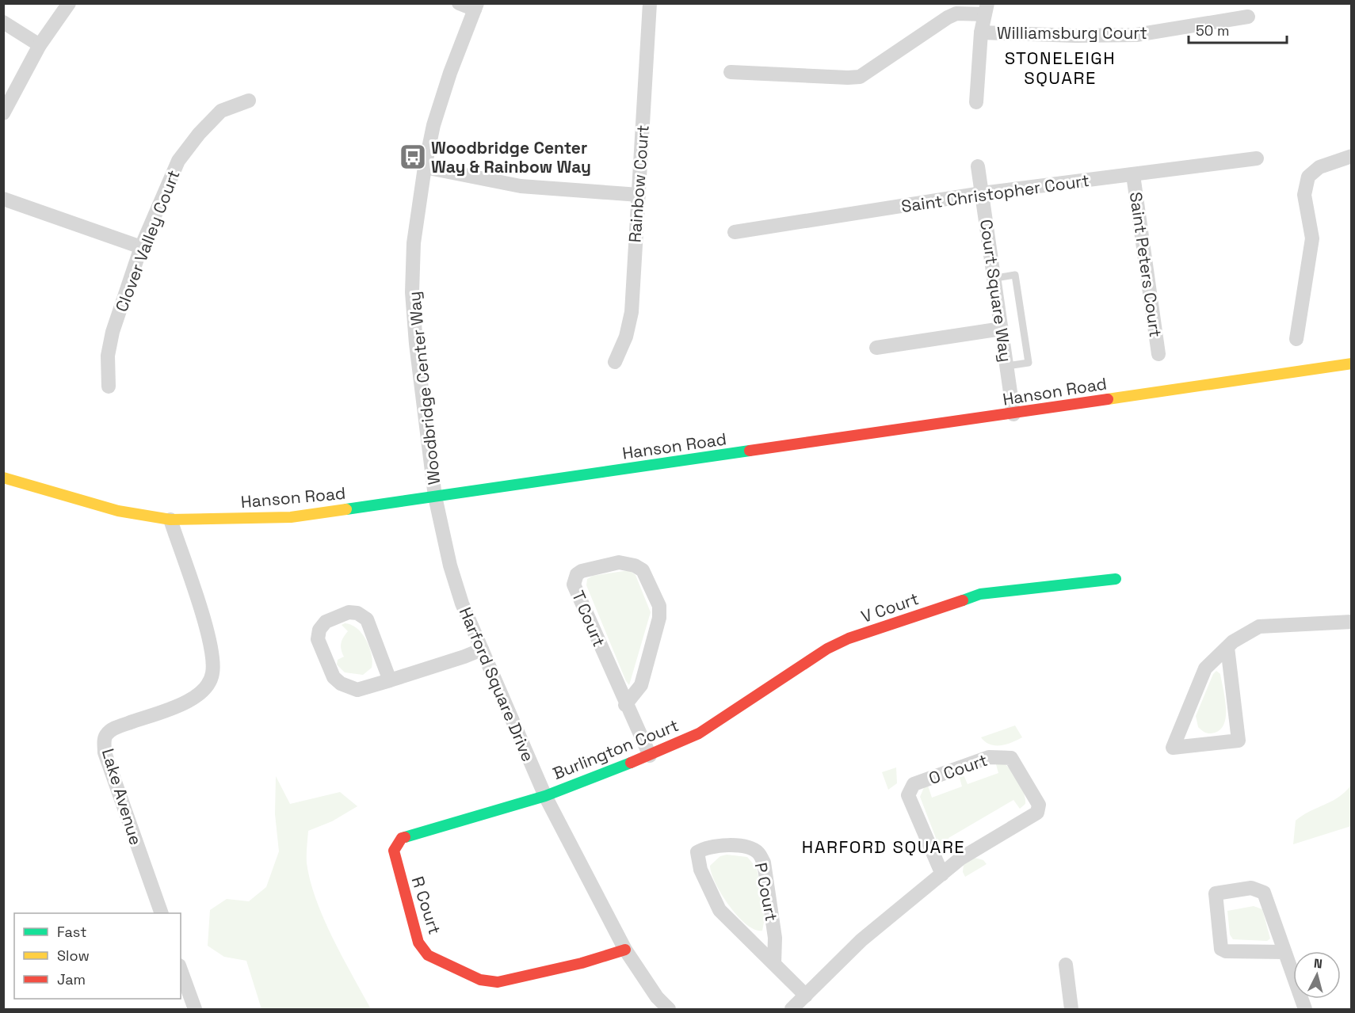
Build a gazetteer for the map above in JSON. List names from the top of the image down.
{
  "streets": {
    "street": [
      "Williamsburg Court",
      "Rainbow Court",
      "Saint Christopher Court",
      "Clover Valley Court",
      "Saint Peters Court",
      "Court Square Way",
      "Woodbridge Center Way",
      "Hanson Road",
      "V Court",
      "T Court",
      "Harford Square Drive",
      "Burlington Court",
      "O Court",
      "Lake Avenue",
      "P Court",
      "R Court"
    ]
  },
  "crossings": [
    ["Saint Christopher Court", "Saint Peters Court"],
    ["Saint Christopher Court", "Court Square Way"],
    ["Court Square Way", "Hanson Road"],
    ["Woodbridge Center Way", "Hanson Road"],
    ["Woodbridge Center Way", "Harford Square Drive"],
    ["Hanson Road", "Harford Square Drive"],
    ["Hanson Road", "Lake Avenue"],
    ["V Court", "Burlington Court"],
    ["T Court", "Burlington Court"],
    ["Harford Square Drive", "Burlington Court"],
    ["Harford Square Drive", "R Court"],
    ["Burlington Court", "R Court"],
    ["O Court", "P Court"]
  ],
  "districts": ["STONELEIGH SQUARE", "HARFORD SQUARE"],
  "places": {
    "bus stop": ["Woodbridge Center Way & Rainbow Way"]
  },
  "legend": ["Fast", "Slow", "Jam"],
  "scale_bar": "50 m",
  "north": "top"
}
